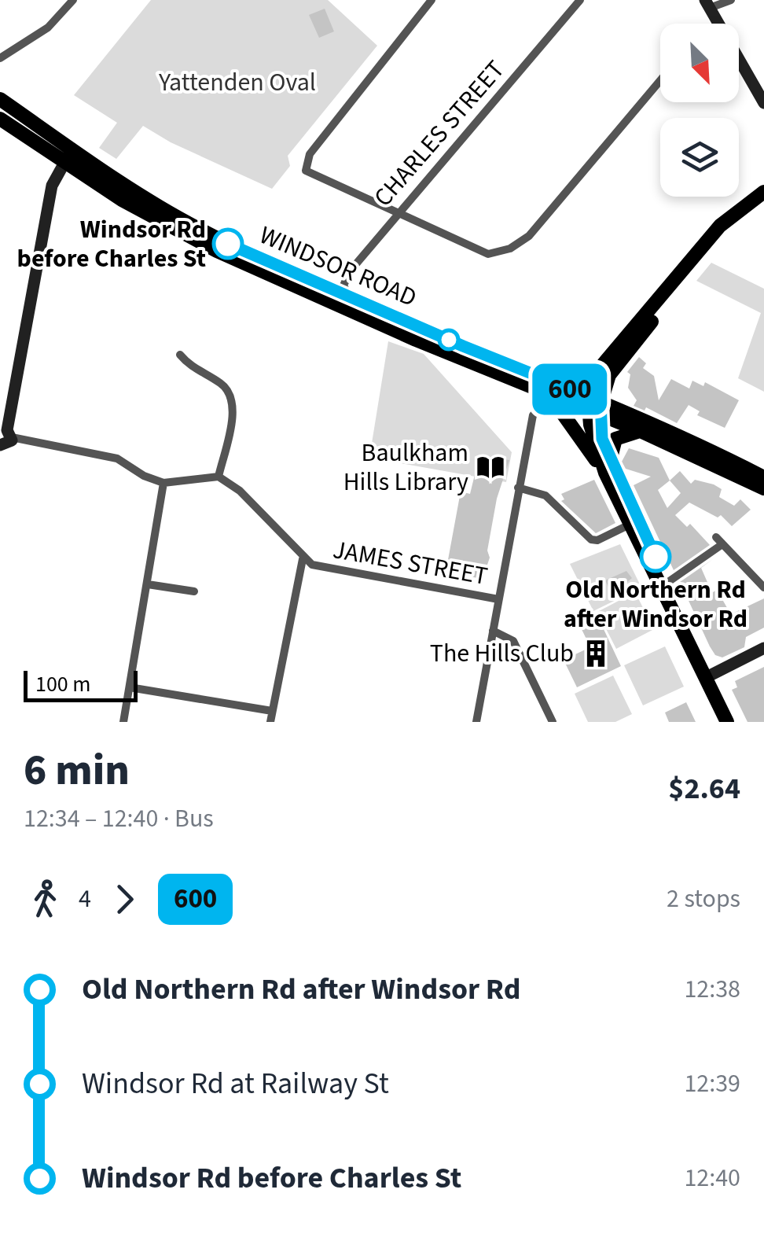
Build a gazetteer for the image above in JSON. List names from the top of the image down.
{
  "streets": {
    "main road": ["WINDSOR ROAD"],
    "street": ["CHARLES STREET", "JAMES STREET"]
  },
  "crossings": [
    ["CHARLES STREET", "WINDSOR ROAD"]
  ],
  "parks": ["Yattenden Oval"],
  "places": {
    "other": ["Windsor Rd before Charles St", "Old Northern Rd after Windsor Rd"],
    "library": ["Baulkham Hills Library"],
    "building": ["The Hills Club"]
  },
  "lines": ["bus line 600"],
  "scale_bar": "100 m",
  "north": "bottom right",
  "page": {
    "on_map": "600",
    "scale": "100 m",
    "heading": ["6 min", "12:34 – 12:40 · Bus", "$2.64"],
    "legs": ["4", "600", "2 stops"],
    "list": [
      {
        "name": "Old Northern Rd after Windsor Rd",
        "value": "12:38"
      },
      {
        "name": "Windsor Rd at Railway St",
        "value": "12:39"
      },
      {
        "name": "Windsor Rd before Charles St",
        "value": "12:40"
      }
    ]
  }
}
